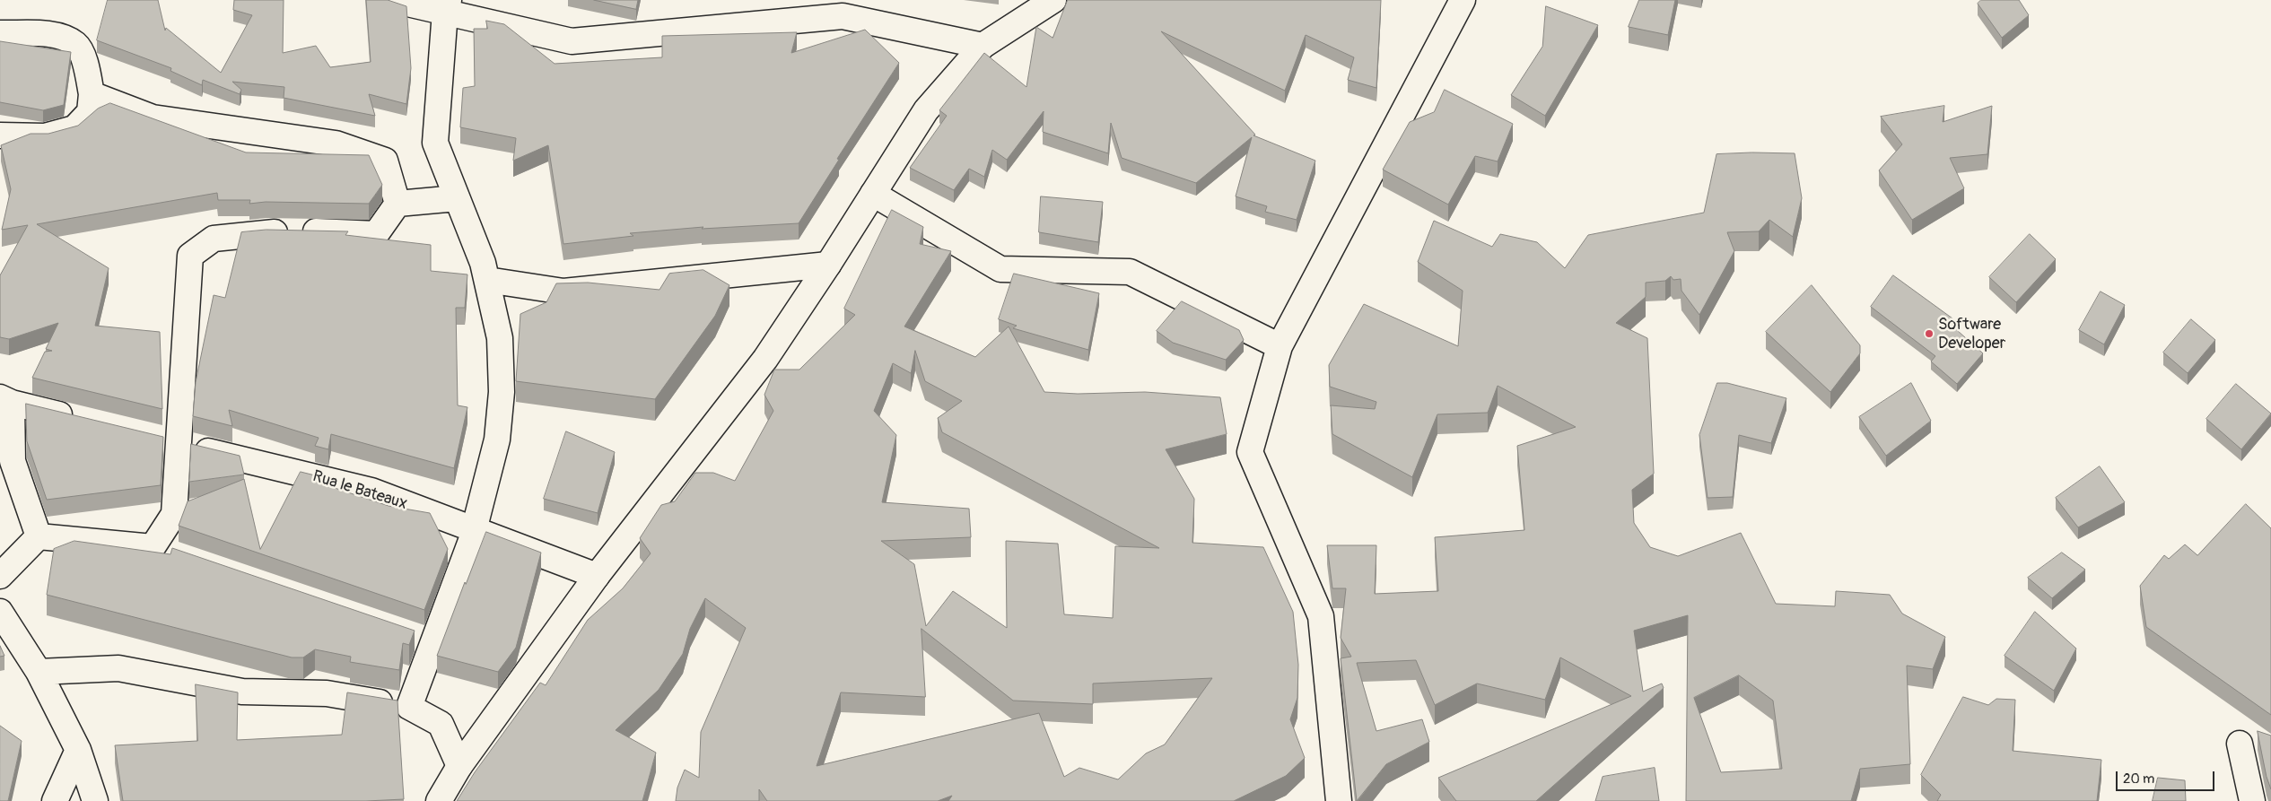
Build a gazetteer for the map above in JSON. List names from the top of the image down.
{
  "streets": {
    "street": ["Rua le Bateaux"]
  },
  "places": ["Software Developer"],
  "scale_bar": "20 m"
}
